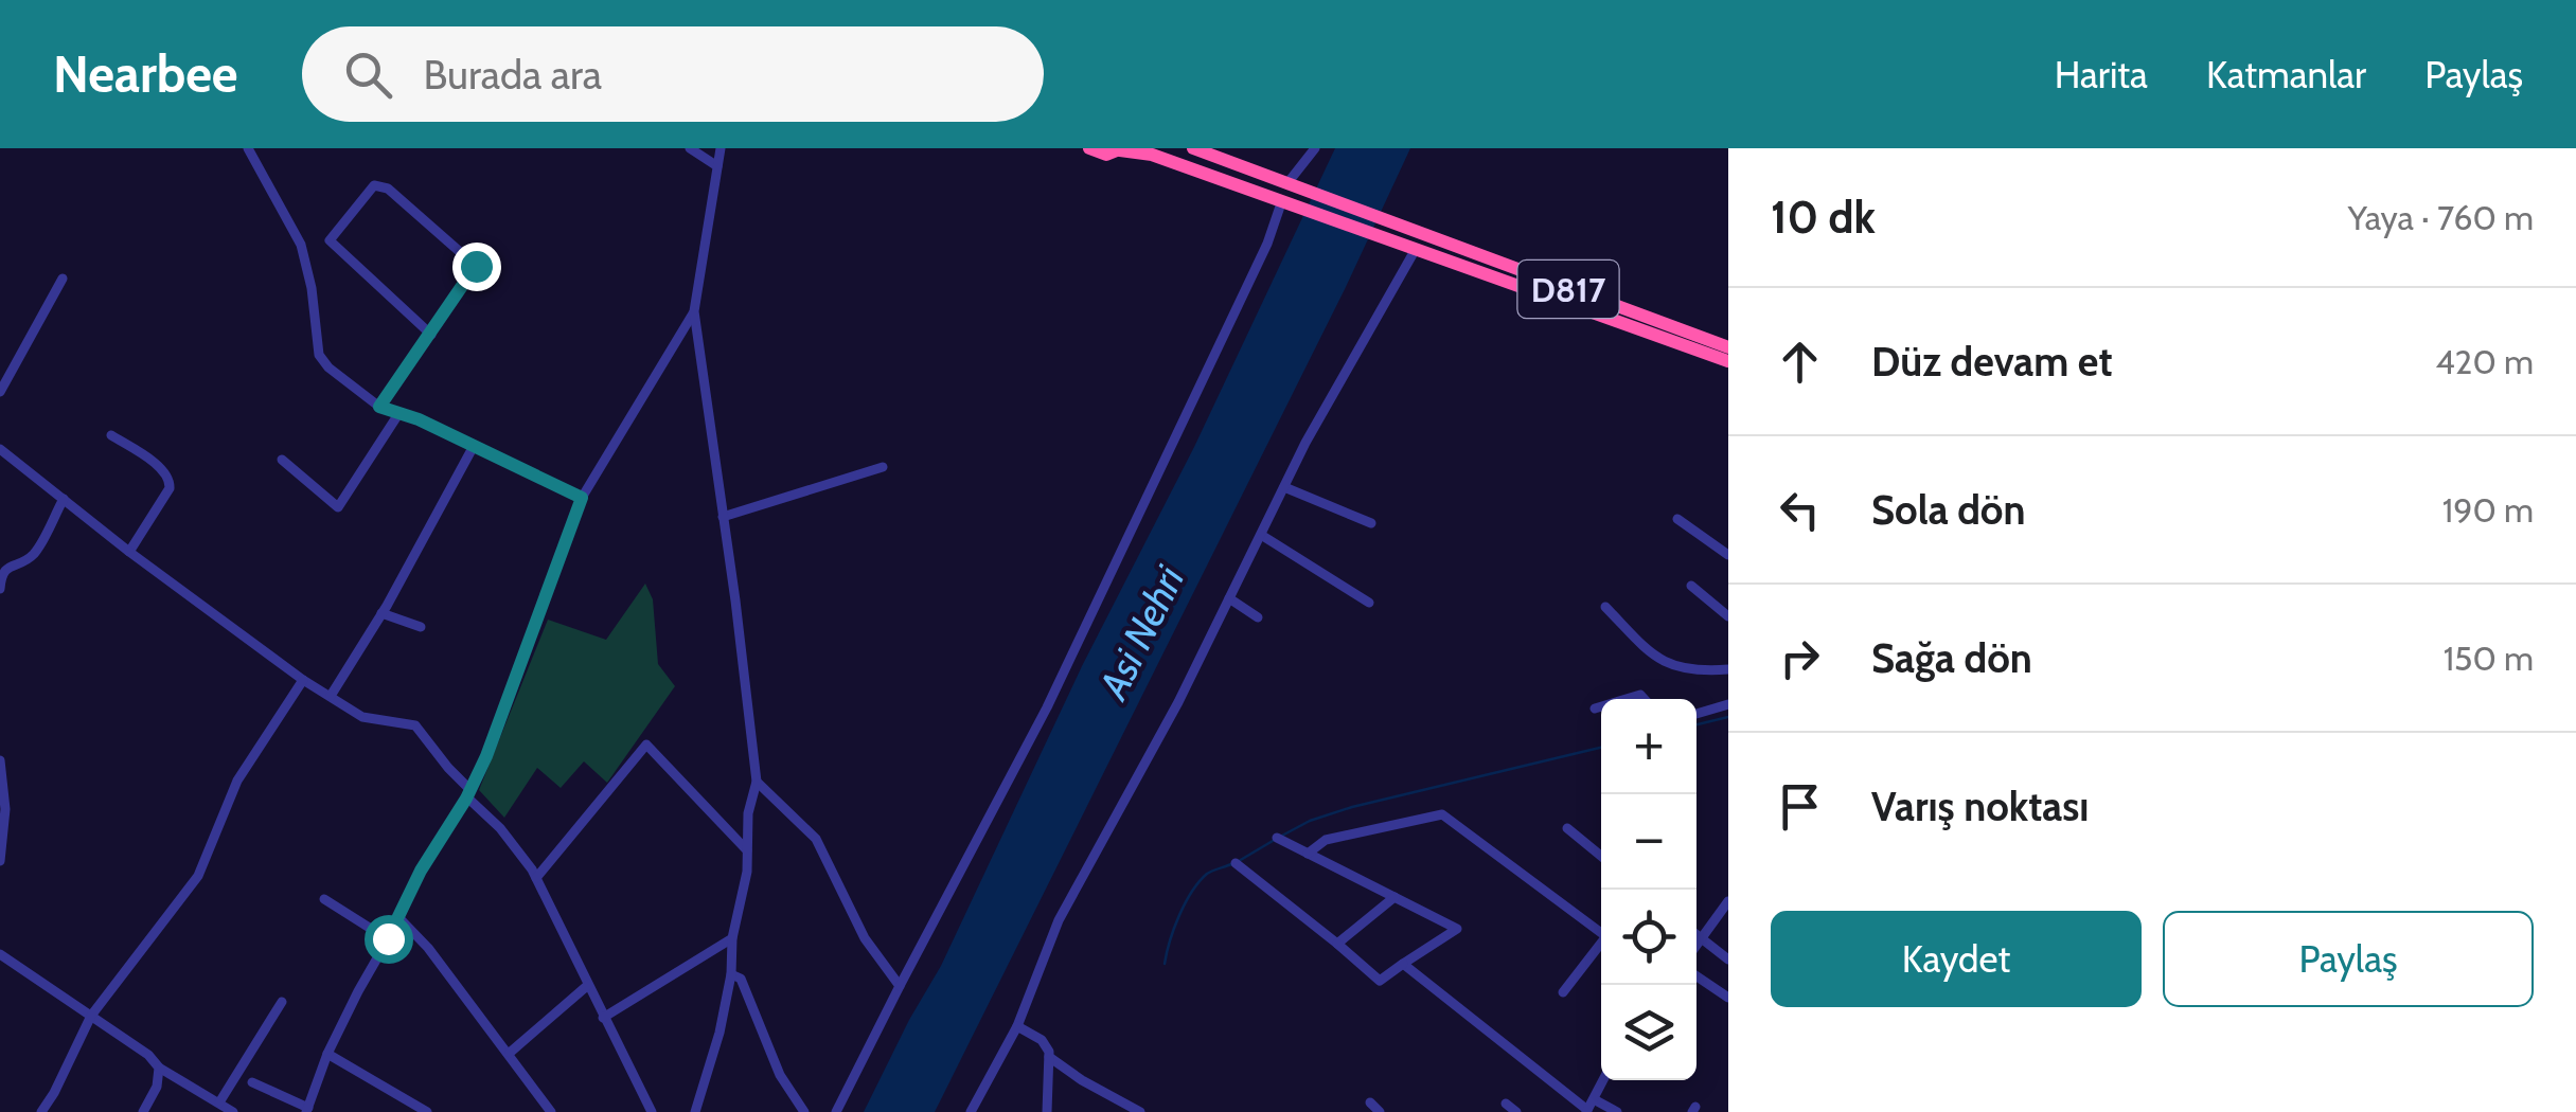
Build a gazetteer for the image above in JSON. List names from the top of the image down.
{
  "streets": {
    "highway": ["D817"]
  },
  "water": ["Asi Nehri"],
  "page": {
    "header": "Nearbee",
    "search": "Burada ara",
    "nav": ["Harita", "Katmanlar", "Paylaş"],
    "heading": ["10 dk", "Yaya · 760 m"],
    "list": [
      ["Düz devam et", "420 m"],
      ["Sola dön", "190 m"],
      ["Sağa dön", "150 m"],
      "Varış noktası"
    ],
    "map_buttons": ["+", "−"],
    "buttons": ["Kaydet", "Paylaş"]
  }
}
